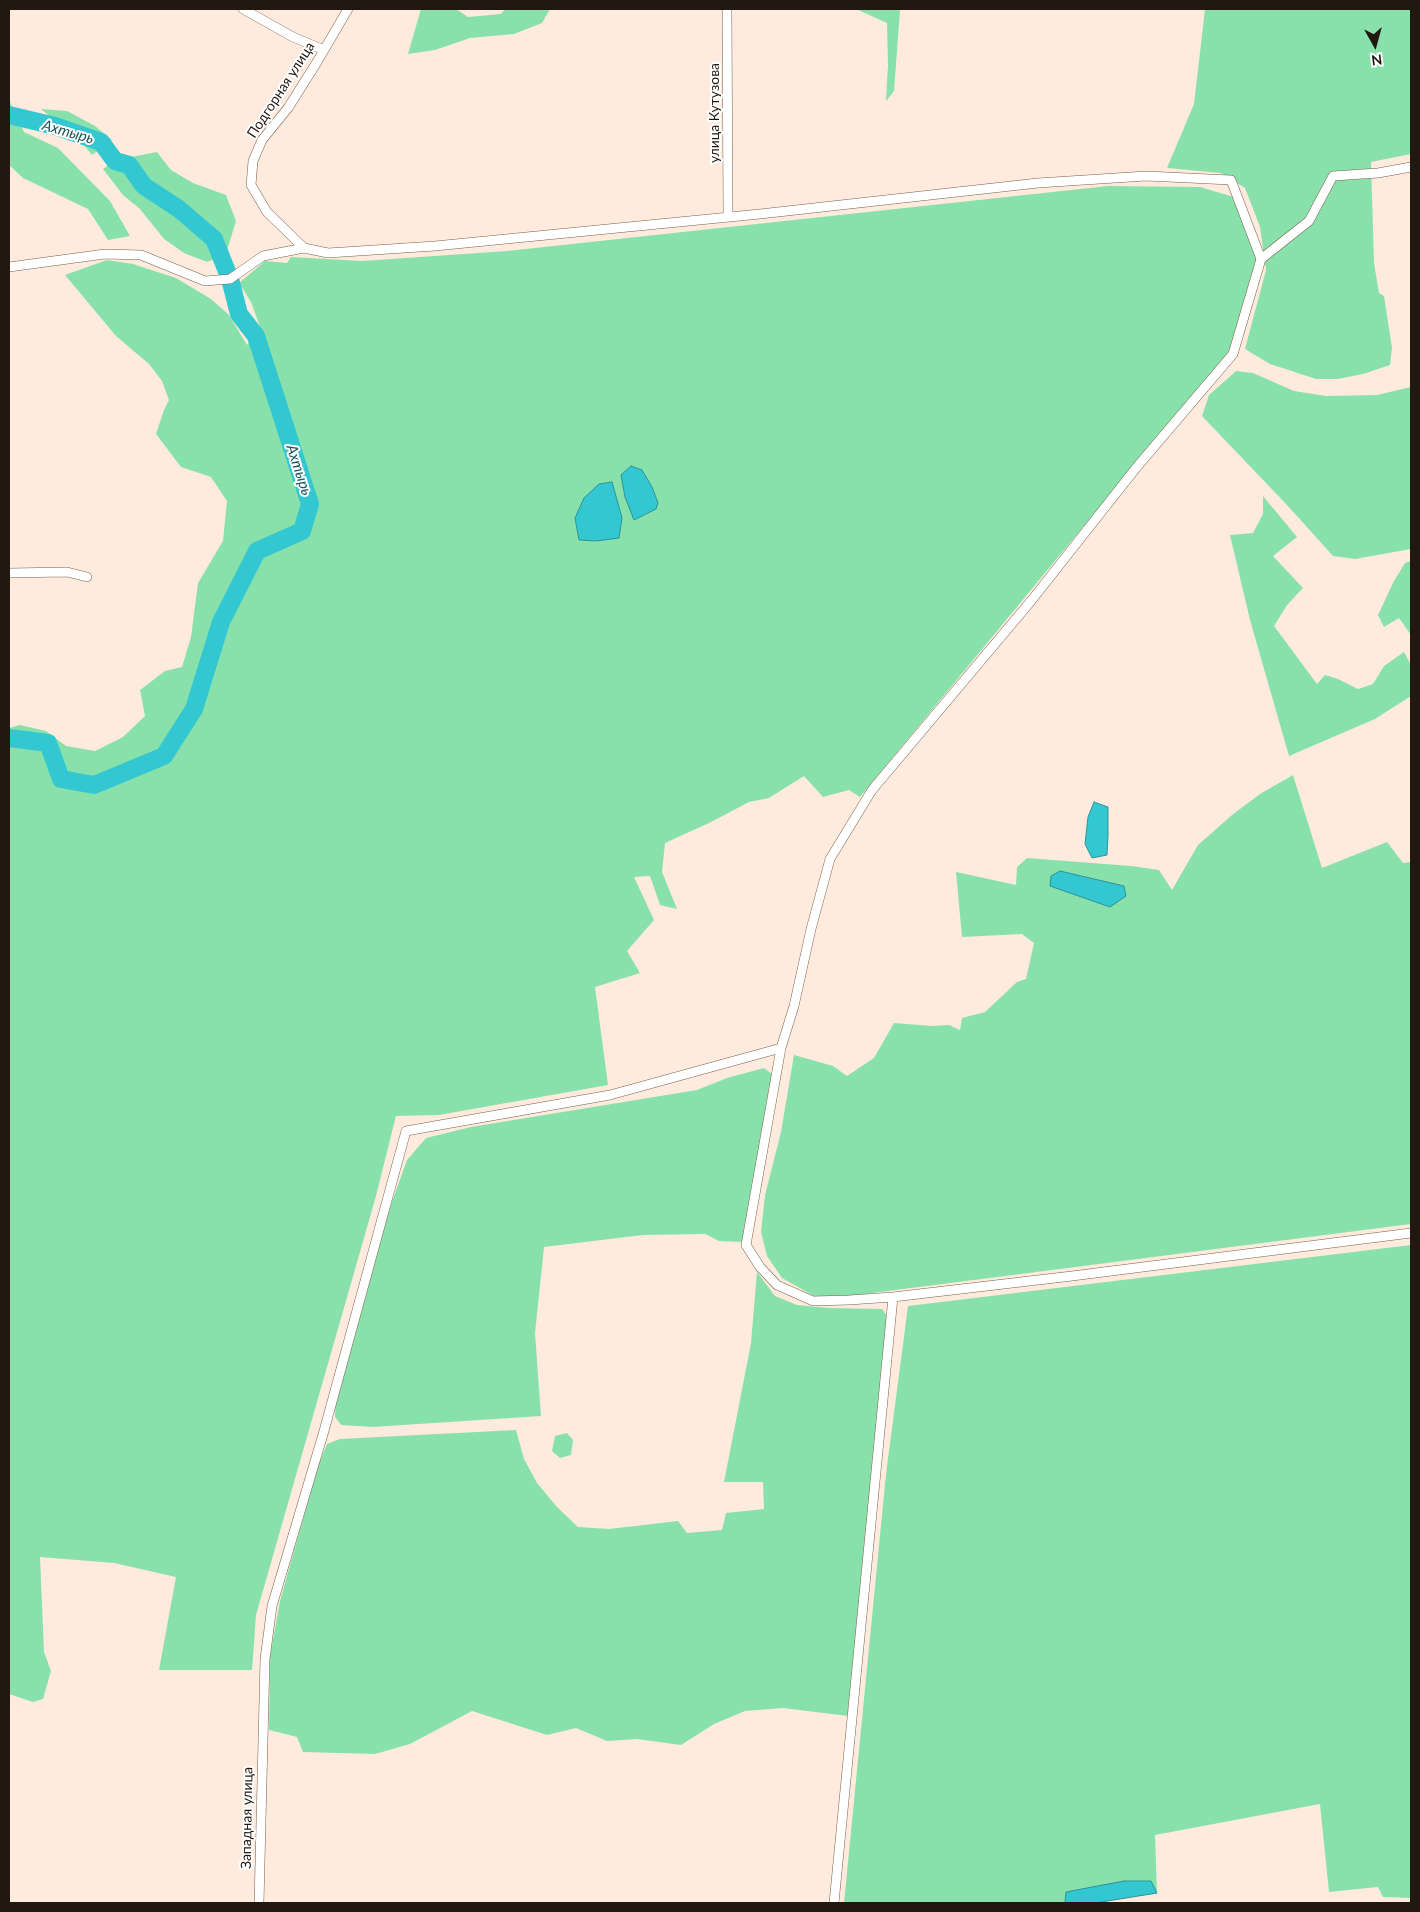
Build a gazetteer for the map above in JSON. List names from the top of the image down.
{
  "streets": {
    "street": ["Подгорная улица", "улица Кутузова", "Западная улица"]
  },
  "water": ["Ахтырь"],
  "north": "bottom"
}
